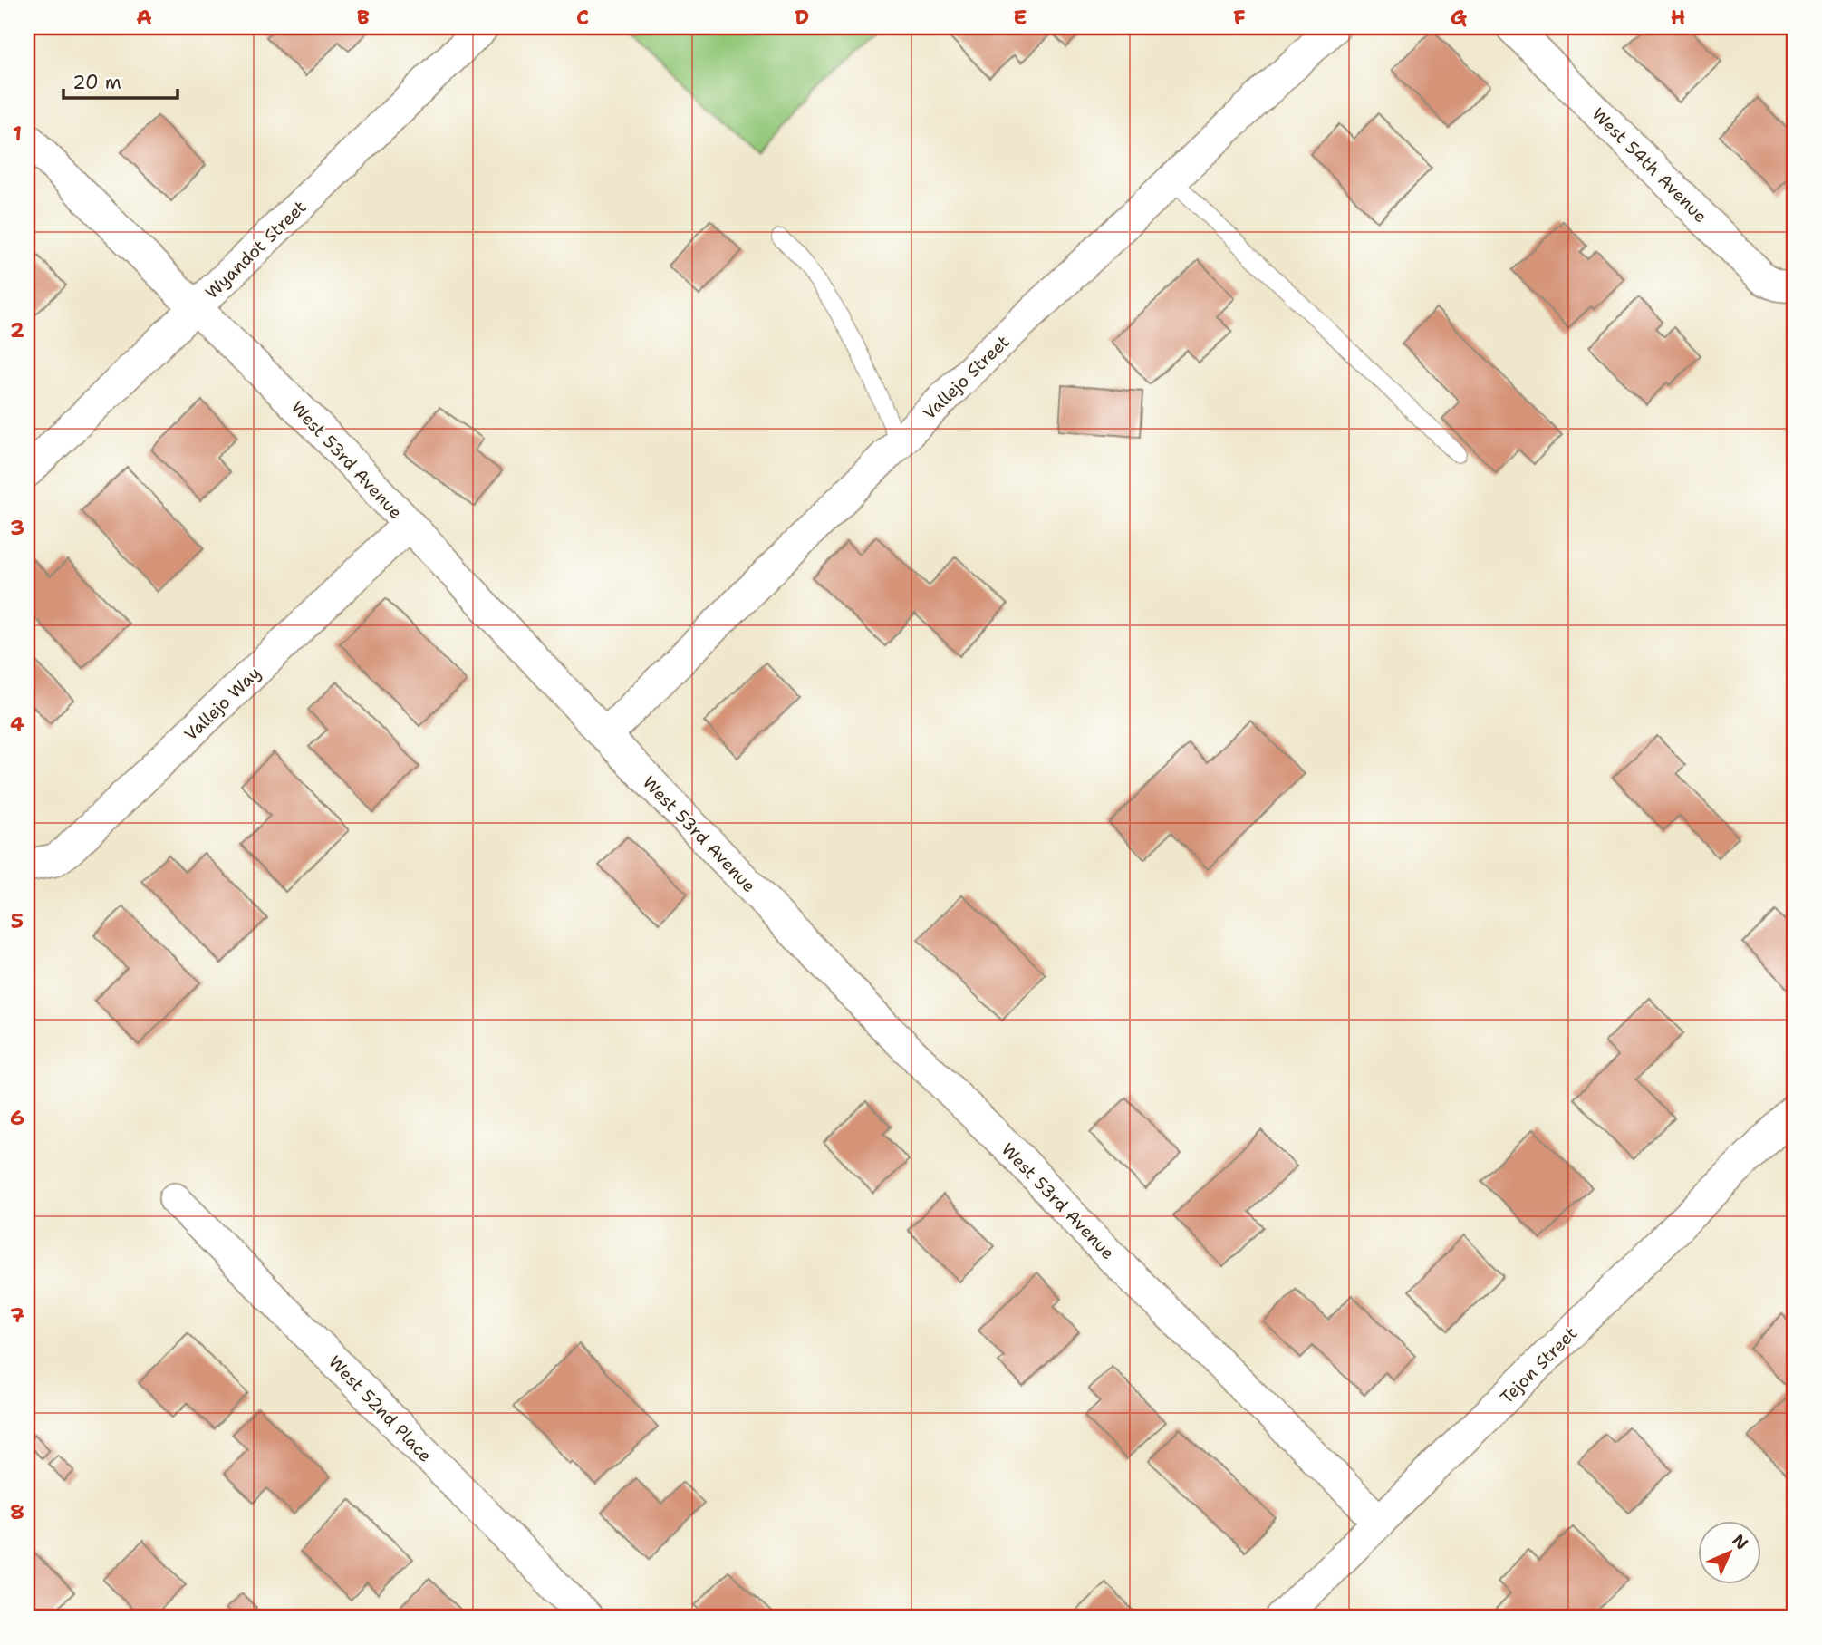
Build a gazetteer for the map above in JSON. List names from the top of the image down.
{
  "streets": {
    "street": [
      "West 54th Avenue",
      "Wyandot Street",
      "Vallejo Street",
      "West 53rd Avenue",
      "Vallejo Way",
      "Tejon Street",
      "West 52nd Place"
    ]
  },
  "crossings": [
    ["Wyandot Street", "West 53rd Avenue"],
    ["Vallejo Street", "West 53rd Avenue"],
    ["West 53rd Avenue", "Vallejo Way"],
    ["West 53rd Avenue", "Tejon Street"]
  ],
  "scale_bar": "20 m",
  "north": "top right",
  "grid": {
    "columns": [
      "A",
      "B",
      "C",
      "D",
      "E",
      "F",
      "G",
      "H"
    ],
    "rows": [
      "1",
      "2",
      "3",
      "4",
      "5",
      "6",
      "7",
      "8"
    ]
  }
}
